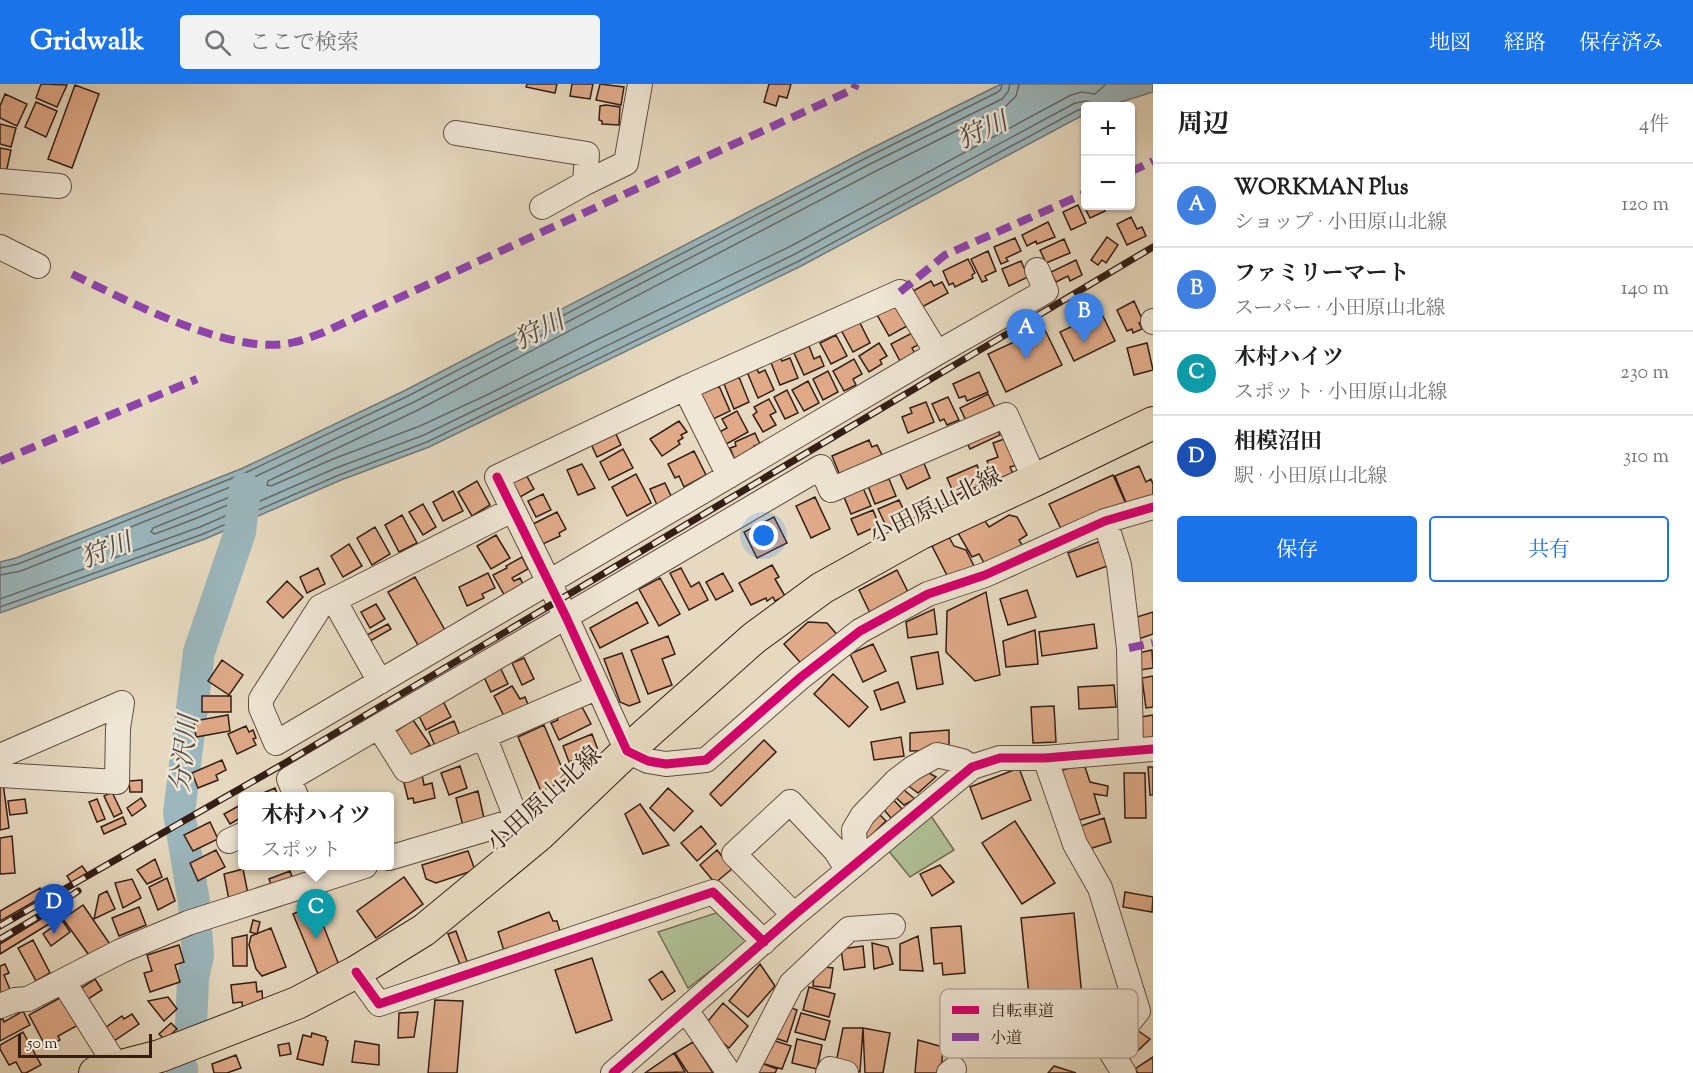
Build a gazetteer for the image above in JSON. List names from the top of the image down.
{
  "streets": {
    "main road": ["小田原山北線"]
  },
  "water": ["狩川", "分沢川"],
  "legend": ["自転車道", "小道"],
  "scale_bar": "50 m",
  "page": {
    "header": "Gridwalk",
    "search": "ここで検索",
    "nav": ["地図", "経路", "保存済み"],
    "heading": ["周辺", "4件"],
    "map_buttons": ["+", "−"],
    "list": [
      {
        "mark": "A",
        "name": "WORKMAN Plus",
        "note": "ショップ · 小田原山北線",
        "value": "120 m"
      },
      {
        "mark": "B",
        "name": "ファミリーマート",
        "note": "スーパー · 小田原山北線",
        "value": "140 m"
      },
      {
        "mark": "C",
        "name": "木村ハイツ",
        "note": "スポット · 小田原山北線",
        "value": "230 m"
      },
      {
        "mark": "D",
        "name": "相模沼田",
        "note": "駅 · 小田原山北線",
        "value": "310 m"
      }
    ],
    "pins": [
      "B",
      "A",
      "D",
      "C"
    ],
    "buttons": ["保存", "共有"],
    "popup": ["木村ハイツ", "スポット"],
    "scale": "50 m"
  }
}
